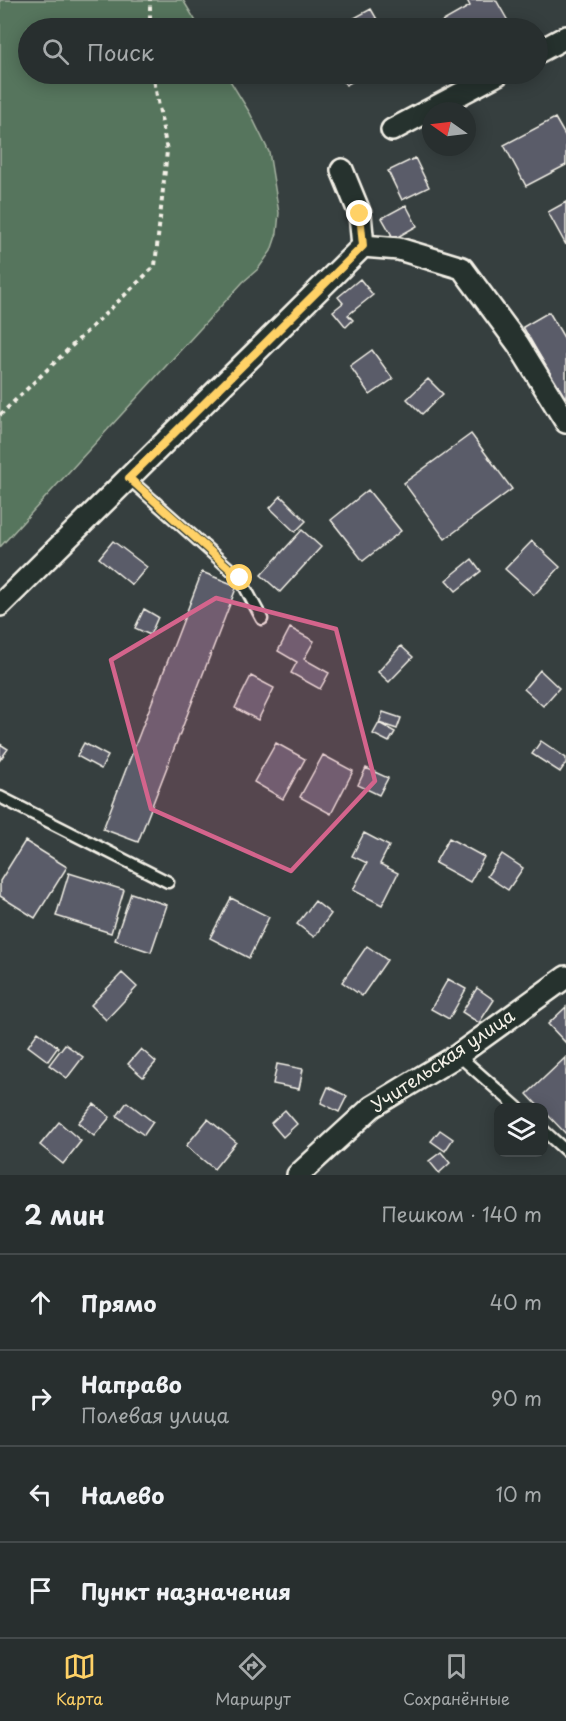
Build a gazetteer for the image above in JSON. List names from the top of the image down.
{
  "streets": {
    "street": ["Учительская улица"]
  },
  "north": "left",
  "page": {
    "search": "Поиск",
    "heading": ["2 мин", "Пешком · 140 m"],
    "list": [
      ["Прямо", "40 m"],
      ["Направо", "Полевая улица", "90 m"],
      ["Налево", "10 m"],
      "Пункт назначения"
    ],
    "nav": ["Карта", "Маршрут", "Сохранённые"]
  }
}
